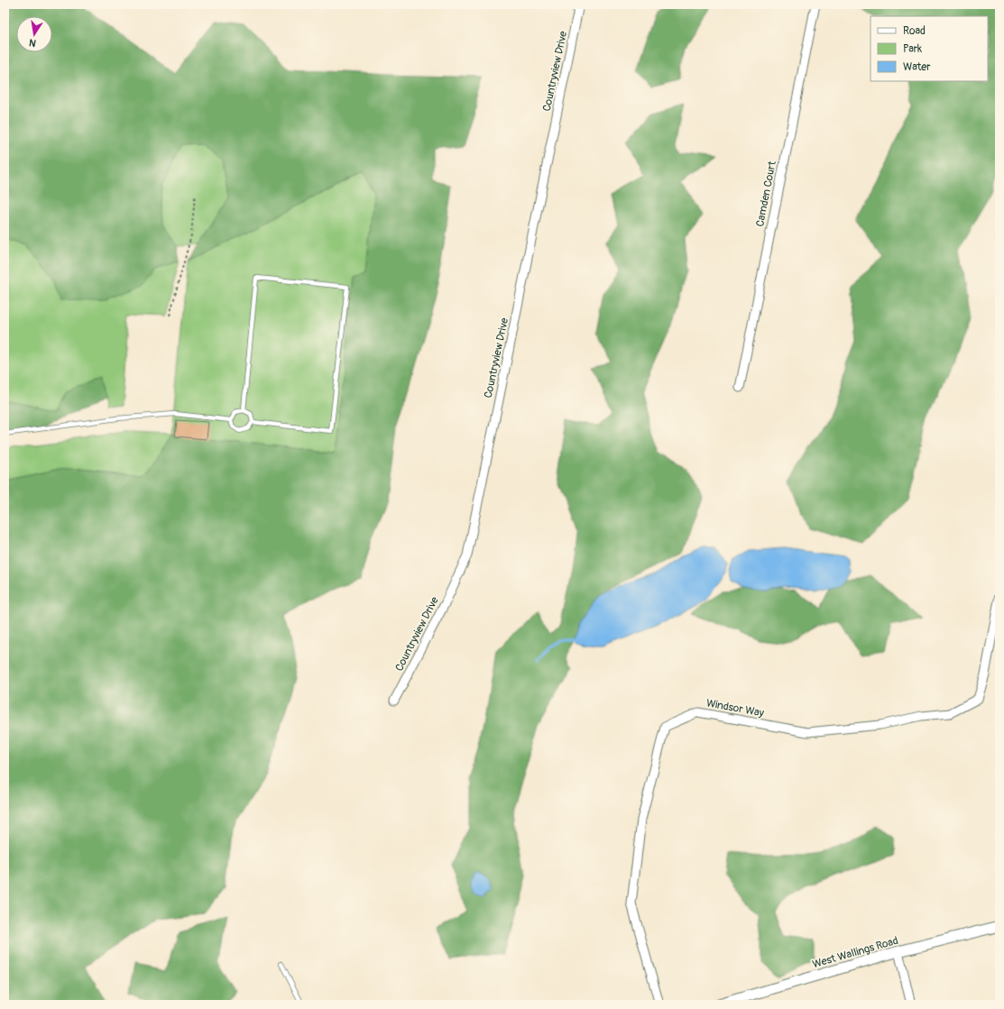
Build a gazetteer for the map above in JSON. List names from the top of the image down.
{
  "streets": {
    "street": [
      "Countryview Drive",
      "Camden Court",
      "Windsor Way",
      "West Wallings Road"
    ]
  },
  "legend": ["Road", "Park", "Water"],
  "north": "bottom"
}
